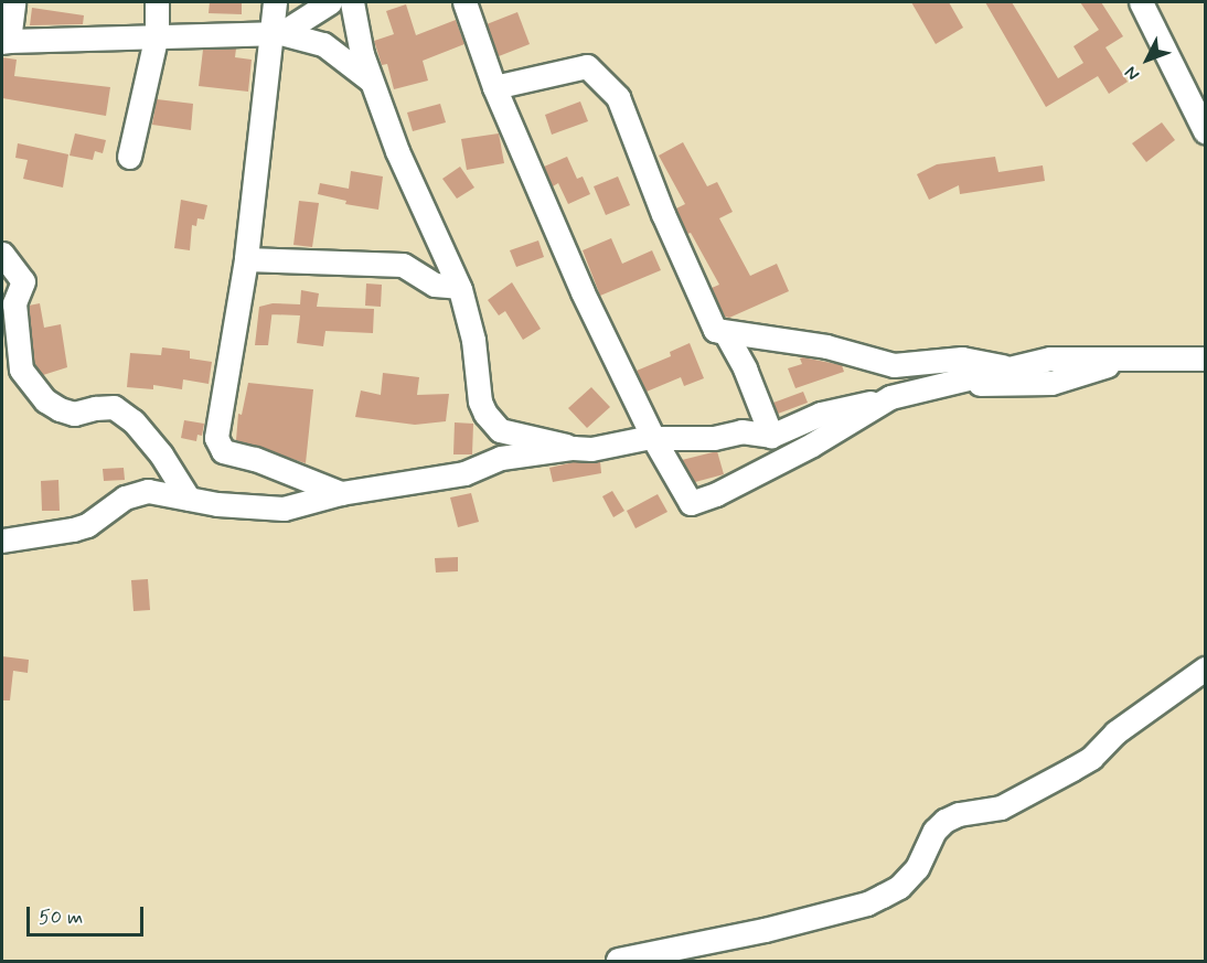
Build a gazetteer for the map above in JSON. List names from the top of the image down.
{
  "scale_bar": "50 m",
  "north": "bottom left"
}
